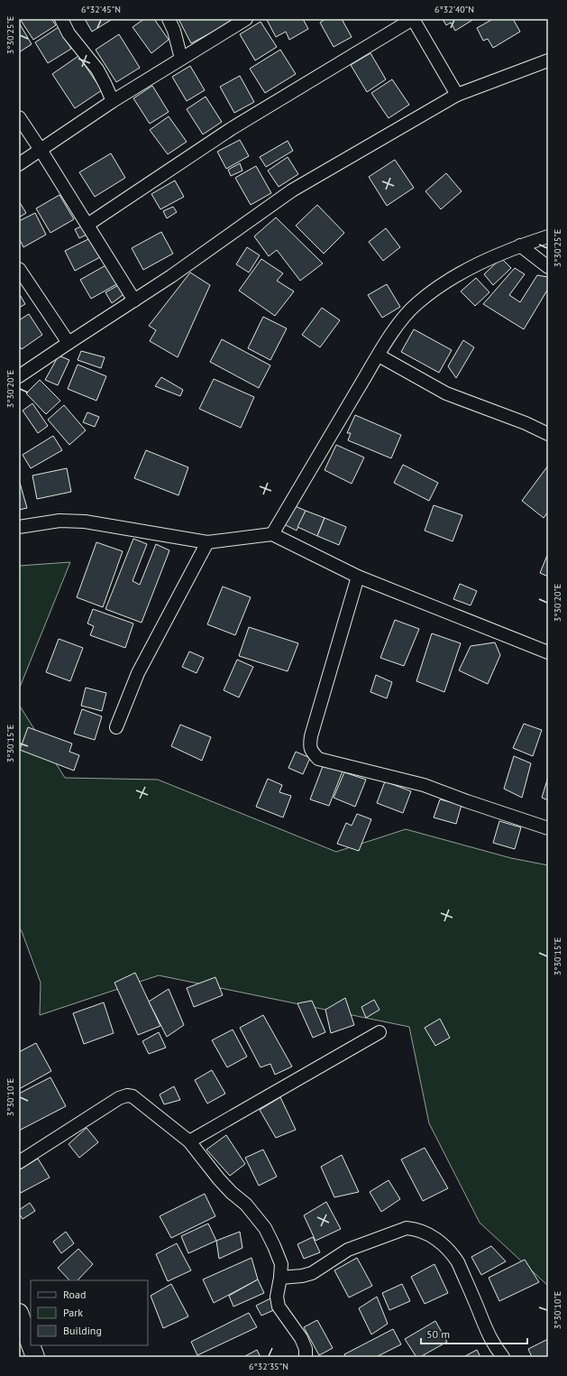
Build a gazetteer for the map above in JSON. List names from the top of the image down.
{
  "legend": ["Road", "Park", "Building"],
  "scale_bar": "50 m",
  "coordinates": [
    "6°32'45\"N",
    "6°32'40\"N",
    "3°30'25\"E",
    "3°30'20\"E",
    "3°30'15\"E",
    "3°30'10\"E",
    "6°32'35\"N"
  ]
}
